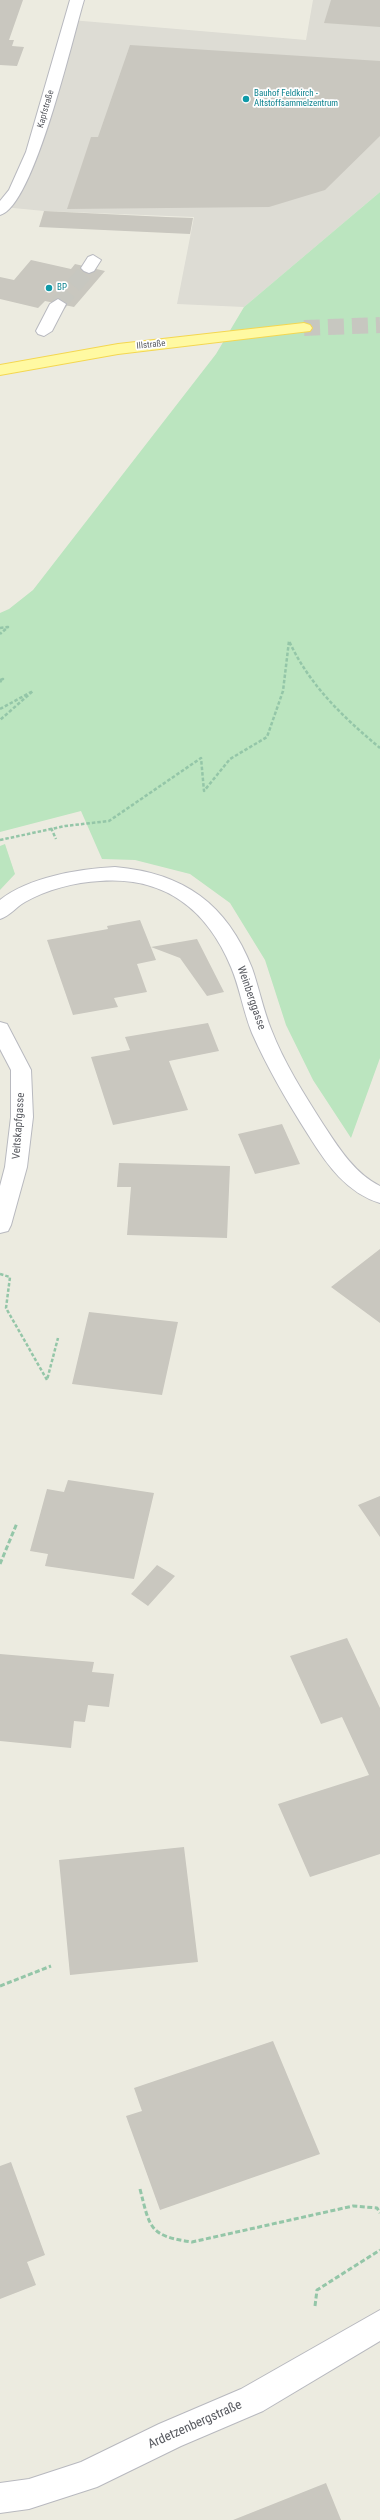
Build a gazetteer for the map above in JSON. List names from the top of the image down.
{
  "streets": {
    "main road": ["Illstraße"],
    "street": [
      "Kapfstraße",
      "Weinberggasse",
      "Veitskapfgasse",
      "Ardetzenbergstraße"
    ]
  },
  "places": ["Bauhof Feldkirch - Altstoffsammelzentrum", "BP"]
}
